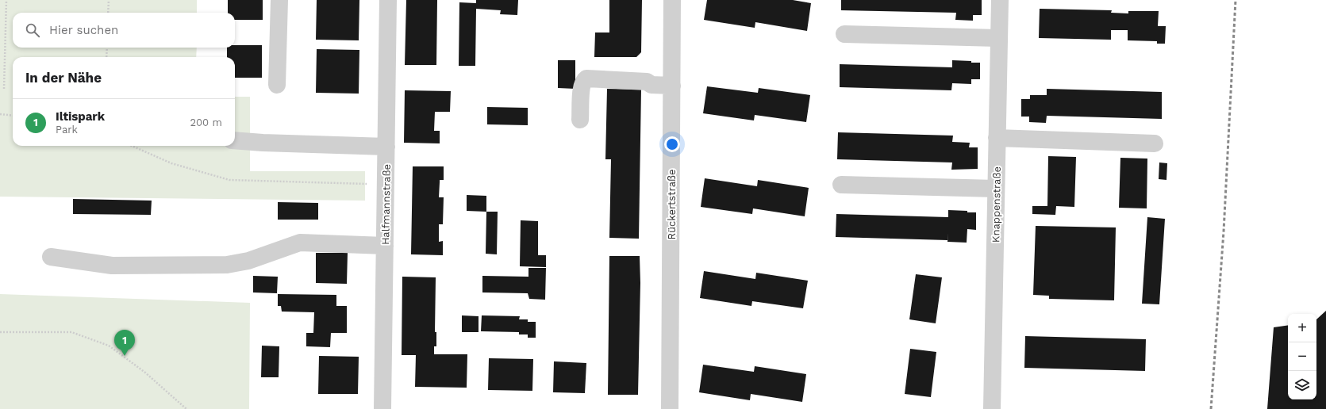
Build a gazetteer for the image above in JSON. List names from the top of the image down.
{
  "streets": {
    "street": ["Halfmannstraße", "Rückertstraße", "Knappenstraße"]
  },
  "page": {
    "search": "Hier suchen",
    "heading": "In der Nähe",
    "list": [
      {
        "mark": "1",
        "name": "Iltispark",
        "note": "Park",
        "value": "200 m"
      }
    ],
    "map_buttons": ["+", "−"],
    "pins": "1"
  }
}
